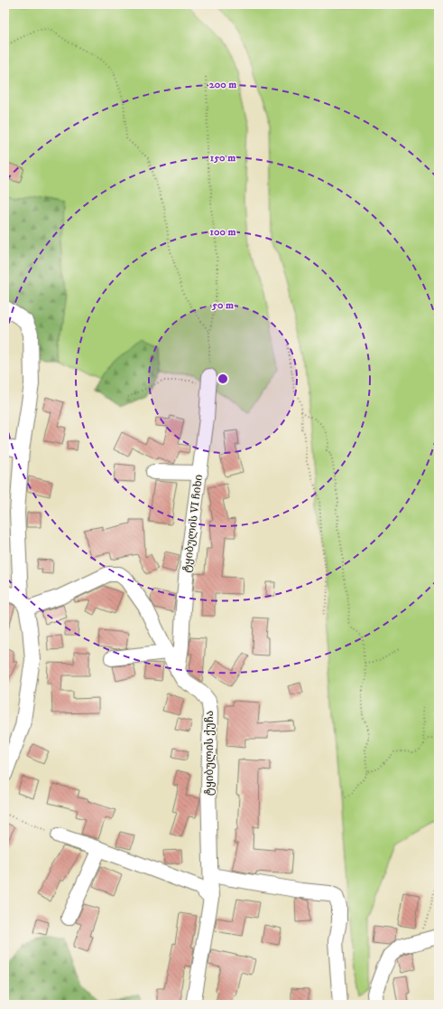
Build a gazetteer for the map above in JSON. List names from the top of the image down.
{
  "streets": {
    "street": ["ტყიბულის VI ჩიხი", "ტყიბულის ქუჩა"]
  },
  "crossings": [
    ["ტყიბულის VI ჩიხი", "ტყიბულის ქუჩა"]
  ],
  "rings": [
    "200 m",
    "150 m",
    "100 m",
    "50 m"
  ]
}
